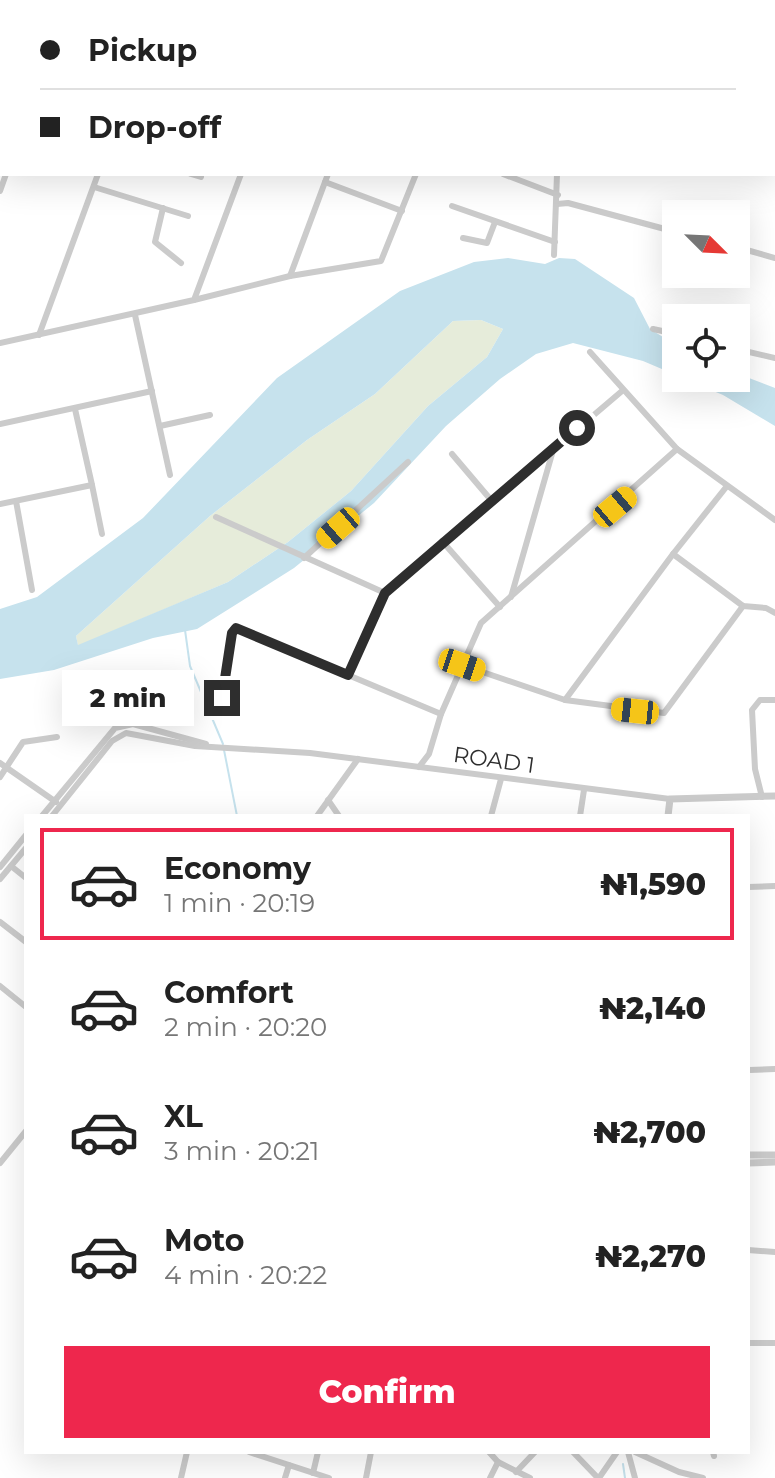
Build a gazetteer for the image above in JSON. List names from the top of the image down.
{
  "streets": {
    "street": ["ROAD 1"]
  },
  "north": "bottom right",
  "page": {
    "banner": ["Pickup", "Drop-off"],
    "bubble": "2 min",
    "list": [
      {
        "name": "Economy",
        "note": "1 min · 20:19",
        "value": "₦1,590"
      },
      {
        "name": "Comfort",
        "note": "2 min · 20:20",
        "value": "₦2,140"
      },
      {
        "name": "XL",
        "note": "3 min · 20:21",
        "value": "₦2,700"
      },
      {
        "name": "Moto",
        "note": "4 min · 20:22",
        "value": "₦2,270"
      }
    ],
    "buttons": "Confirm"
  }
}
